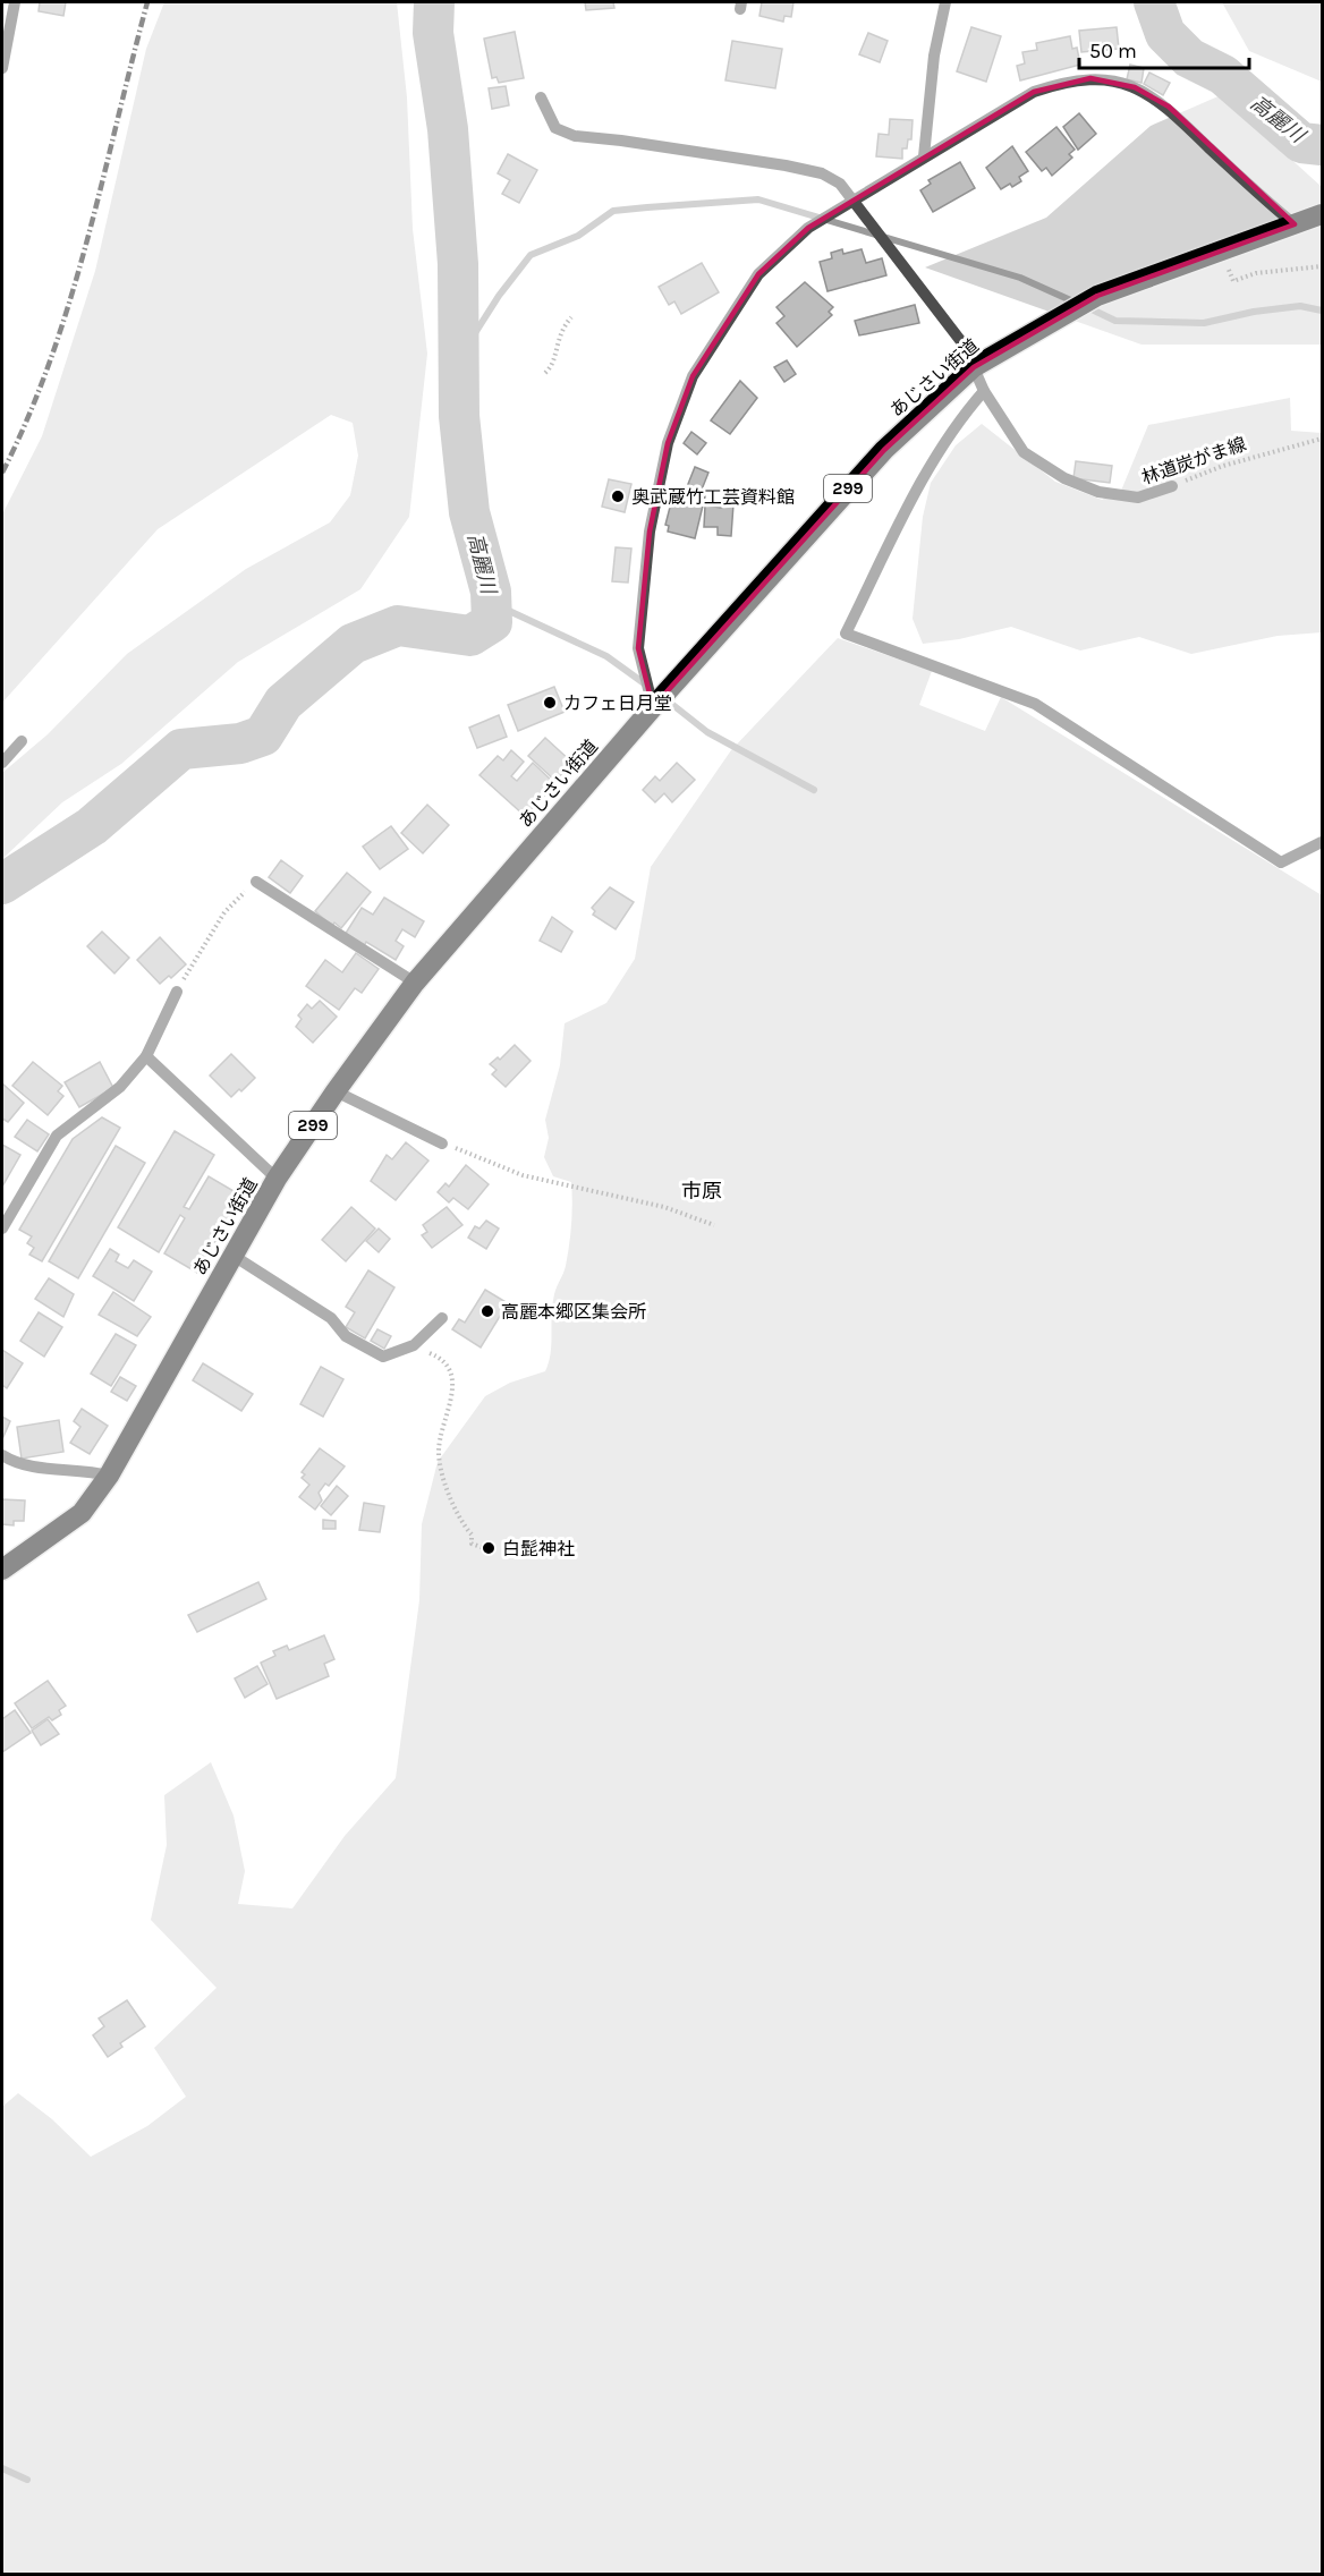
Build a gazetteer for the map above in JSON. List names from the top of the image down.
{
  "streets": {
    "highway": ["あじさい街道", "299"],
    "street": ["林道炭がま線"]
  },
  "crossings": [
    ["あじさい街道", "林道炭がま線"]
  ],
  "districts": ["市原"],
  "water": ["高麗川"],
  "places": [
    "奥武蔵竹工芸資料館",
    "カフェ日月堂",
    "高麗本郷区集会所",
    "白髭神社"
  ],
  "scale_bar": "50 m"
}
